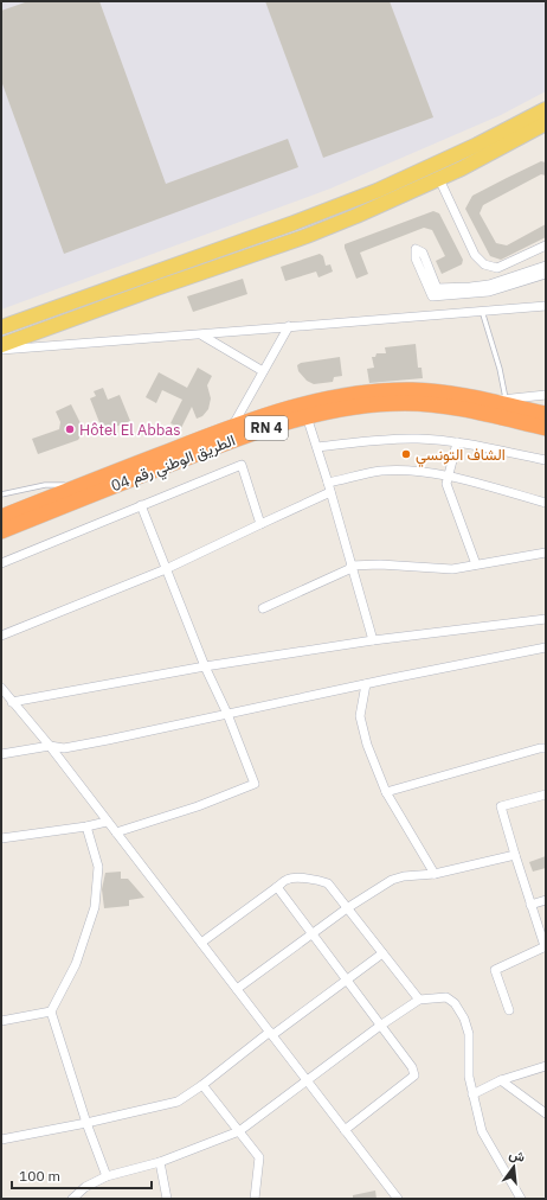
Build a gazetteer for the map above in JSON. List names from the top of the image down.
{
  "streets": {
    "highway": ["RN 4", "الطريق الوطني رقم 04"]
  },
  "places": ["Hôtel El Abbas", "الشاف التونسي"],
  "scale_bar": "100 m",
  "north": "top"
}
